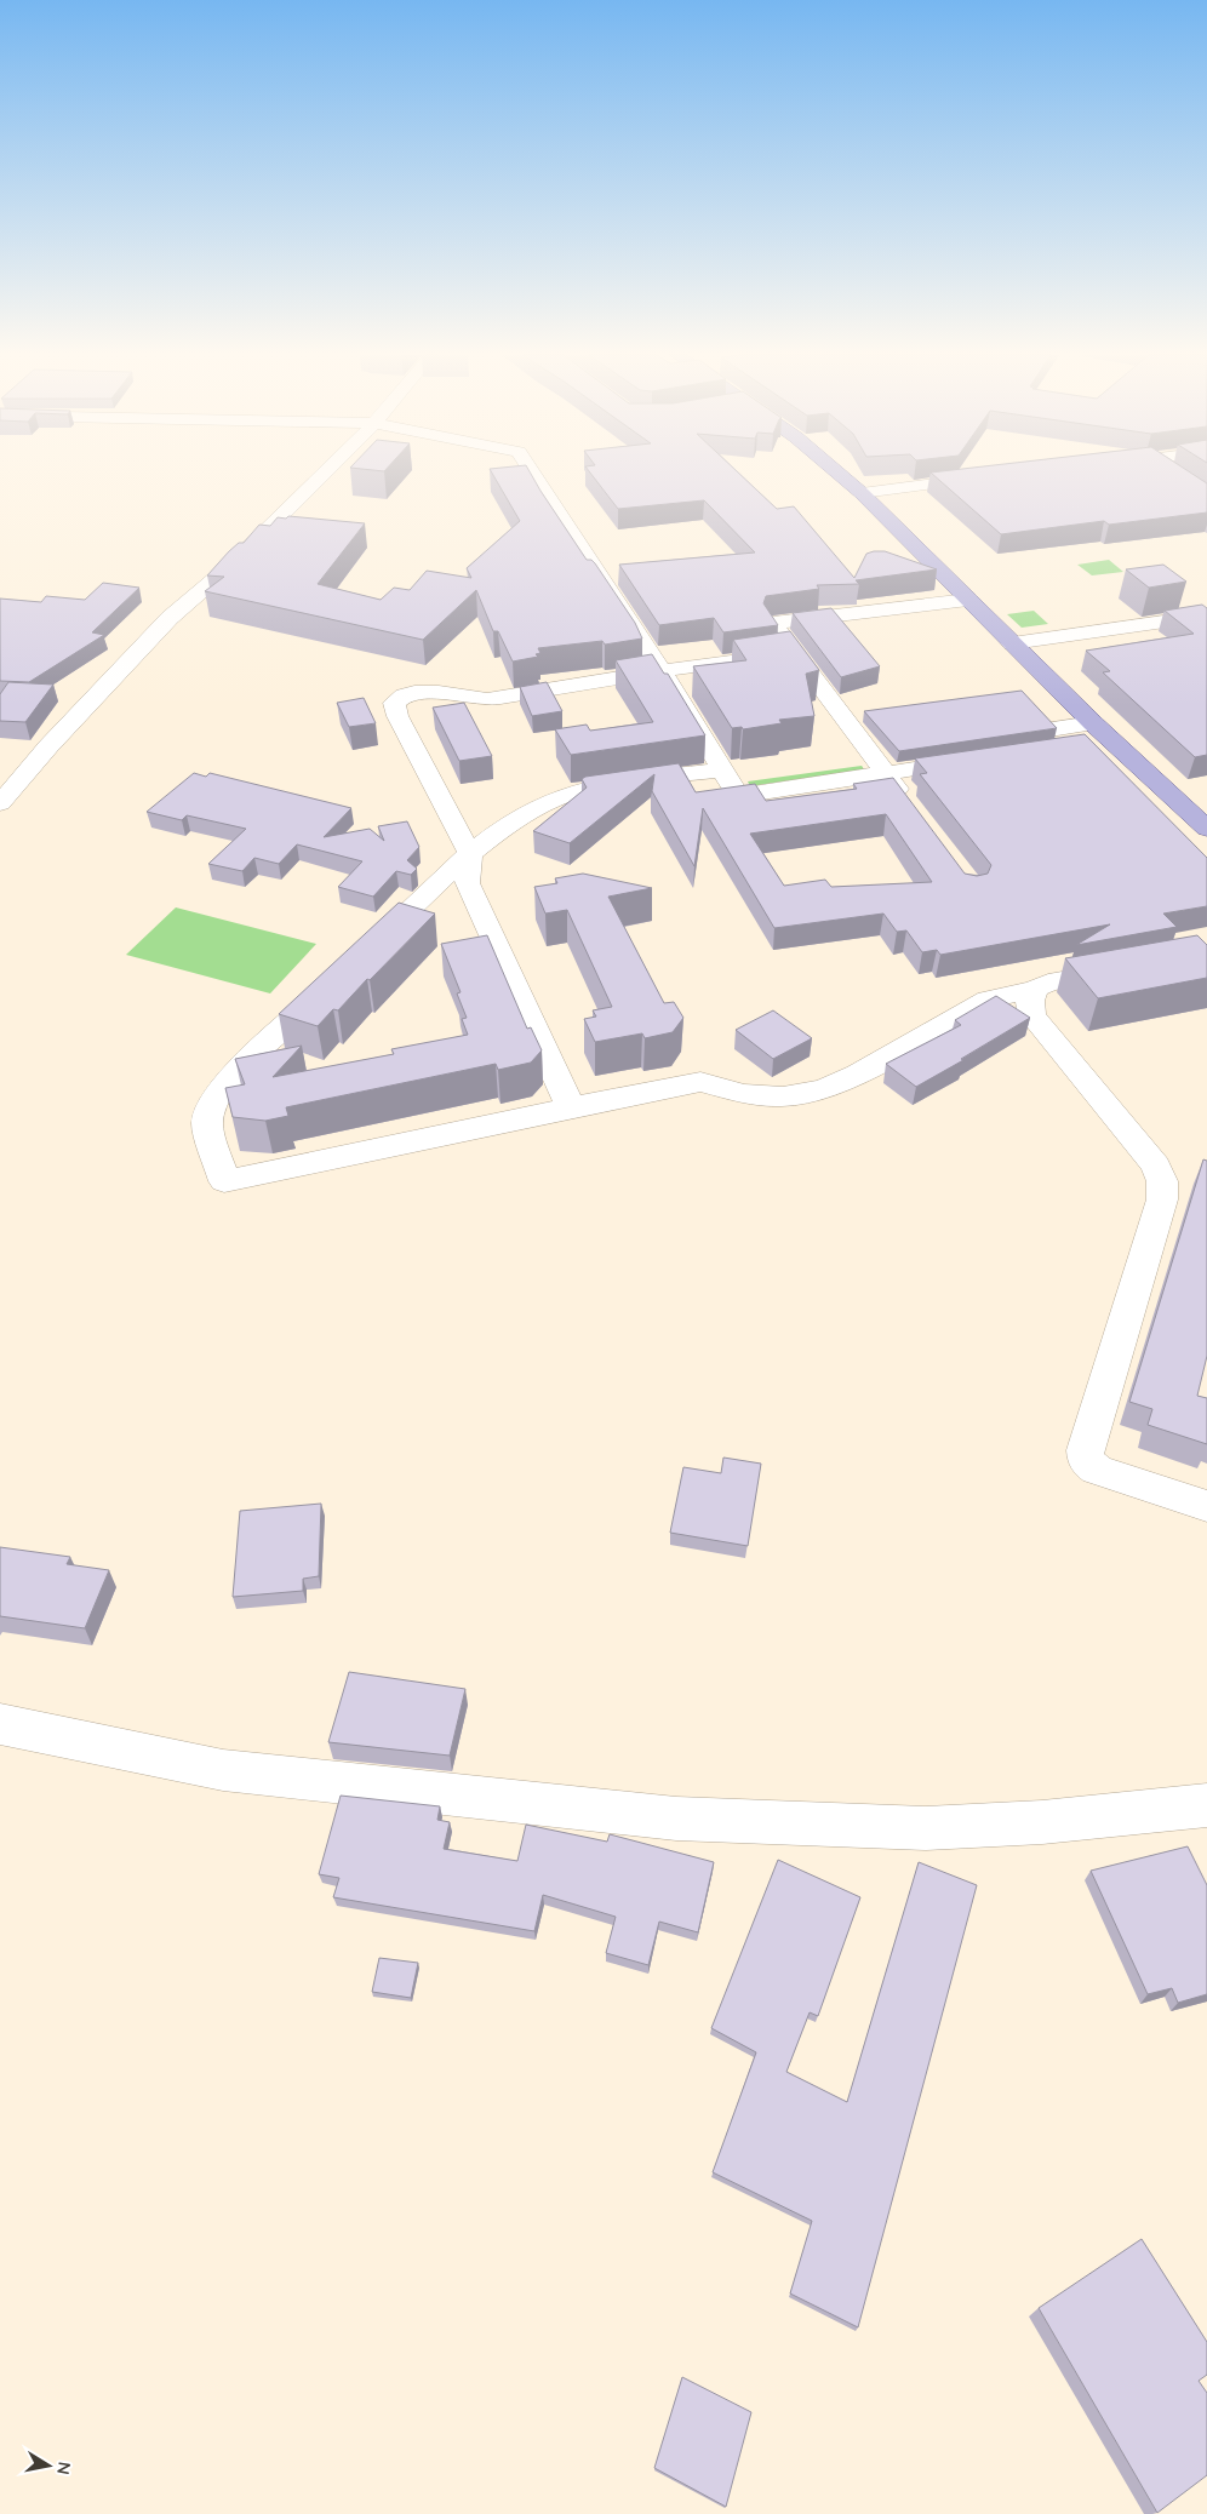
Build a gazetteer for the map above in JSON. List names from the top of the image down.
{
  "north": "right"
}
